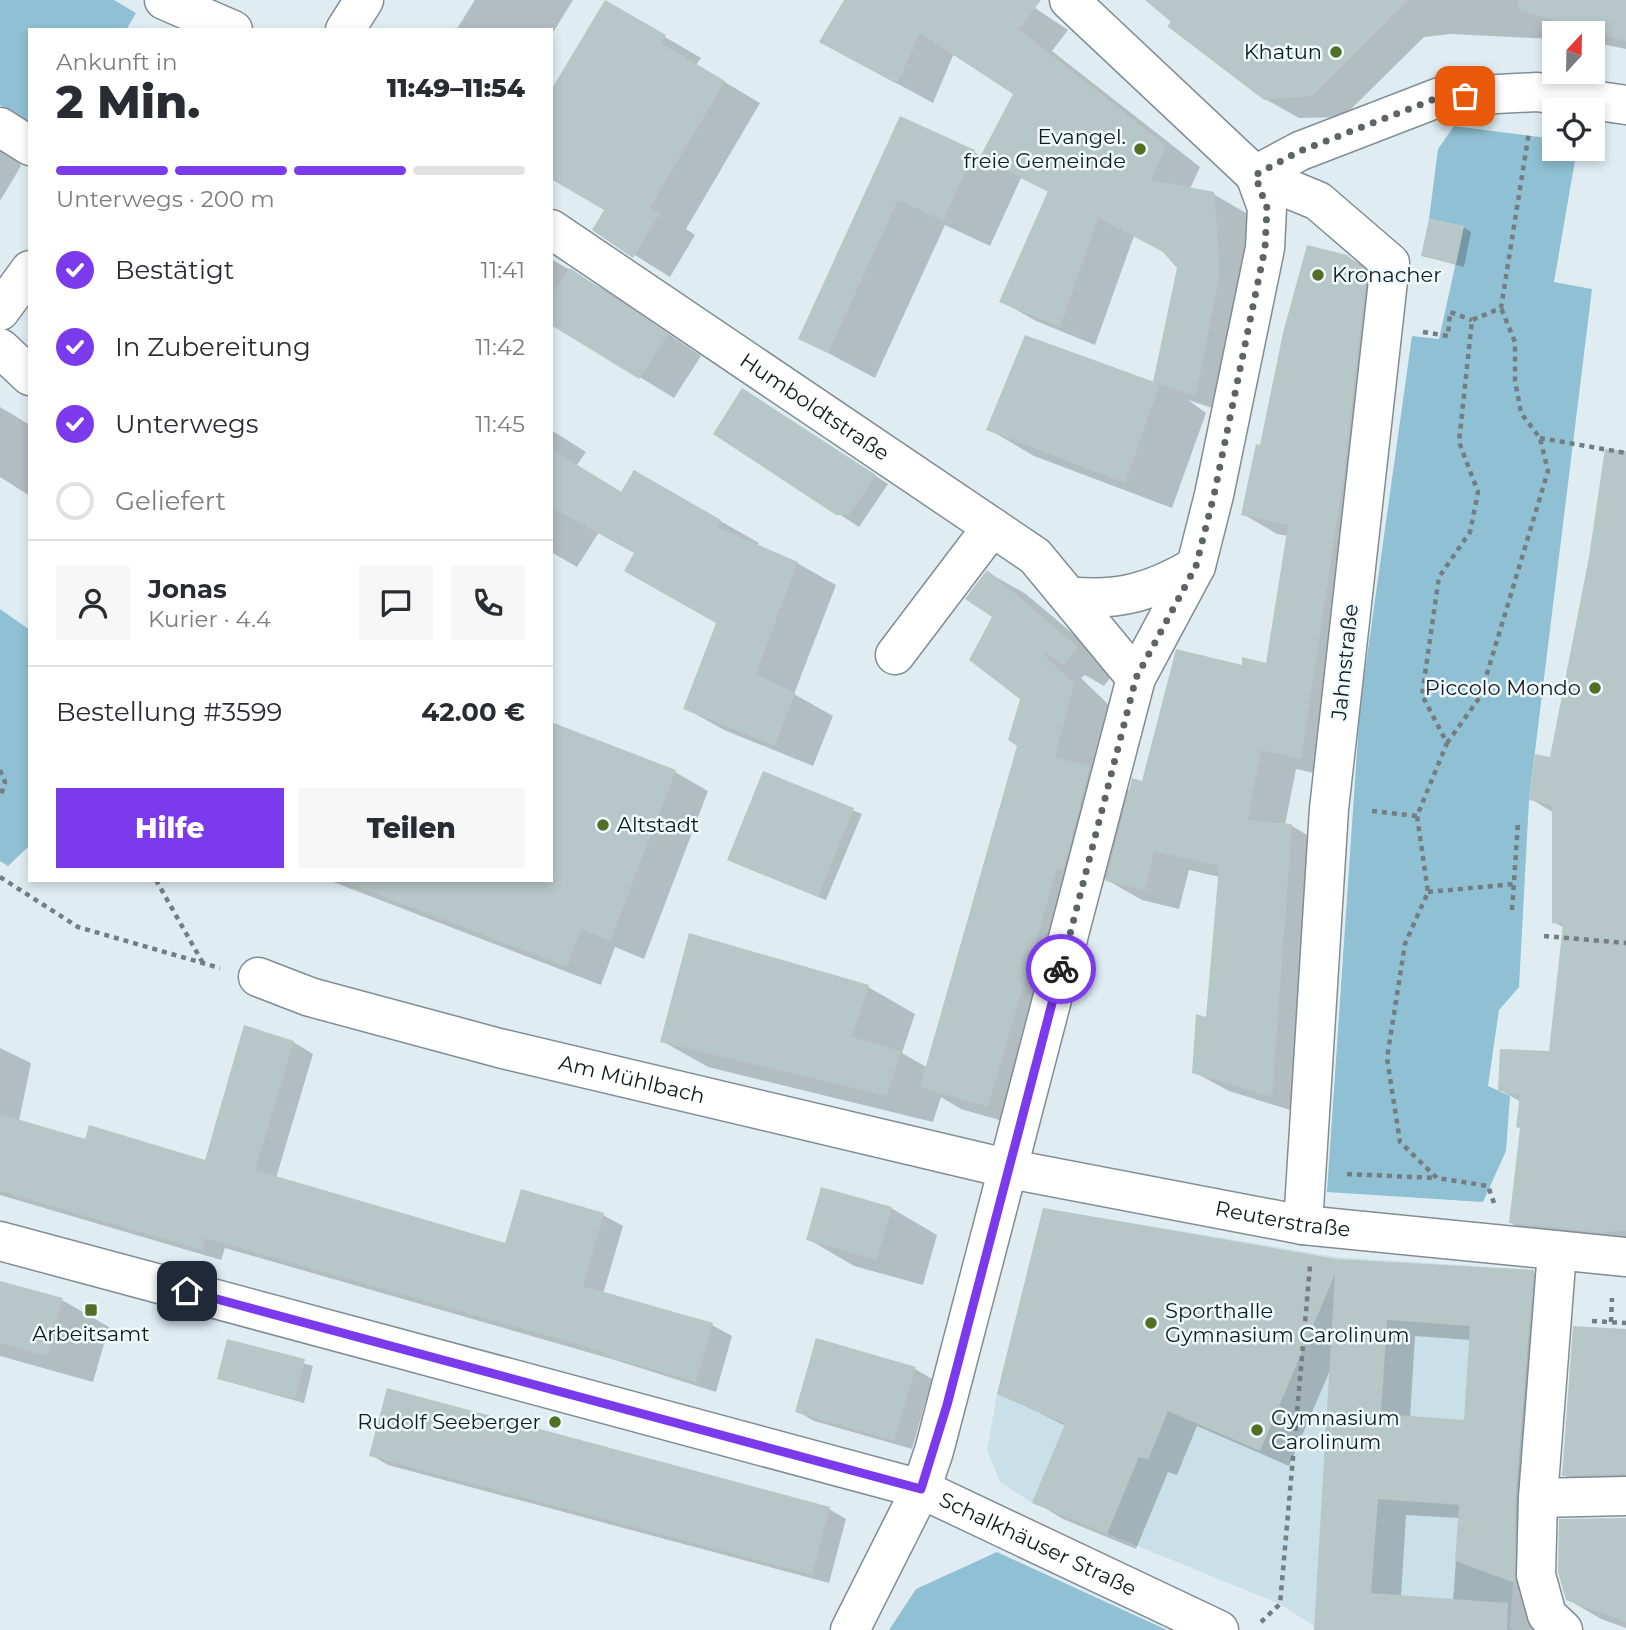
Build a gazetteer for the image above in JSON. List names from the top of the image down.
{
  "streets": {
    "street": [
      "Humboldtstraße",
      "Jahnstraße",
      "Am Mühlbach",
      "Reuterstraße",
      "Schalkhäuser Straße"
    ]
  },
  "crossings": [
    ["Jahnstraße", "Reuterstraße"],
    ["Am Mühlbach", "Reuterstraße"]
  ],
  "places": {
    "other": [
      "Khatun",
      "Evangel. freie Gemeinde",
      "Kronacher",
      "Piccolo Mondo",
      "Altstadt",
      "Sporthalle Gymnasium Carolinum",
      "Rudolf Seeberger",
      "Gymnasium Carolinum"
    ],
    "transit": ["Arbeitsamt"]
  },
  "north": "top",
  "page": {
    "heading": ["2 Min.", "Ankunft in", "11:49–11:54"],
    "panel": [
      "Jonas",
      "Kurier · 4.4",
      "Bestellung #3599",
      "42.00 €"
    ],
    "bar": "Unterwegs · 200 m",
    "list": [
      ["Bestätigt", "11:41"],
      ["In Zubereitung", "11:42"],
      ["Unterwegs", "11:45"],
      "Geliefert"
    ],
    "buttons": ["Hilfe", "Teilen"]
  }
}
